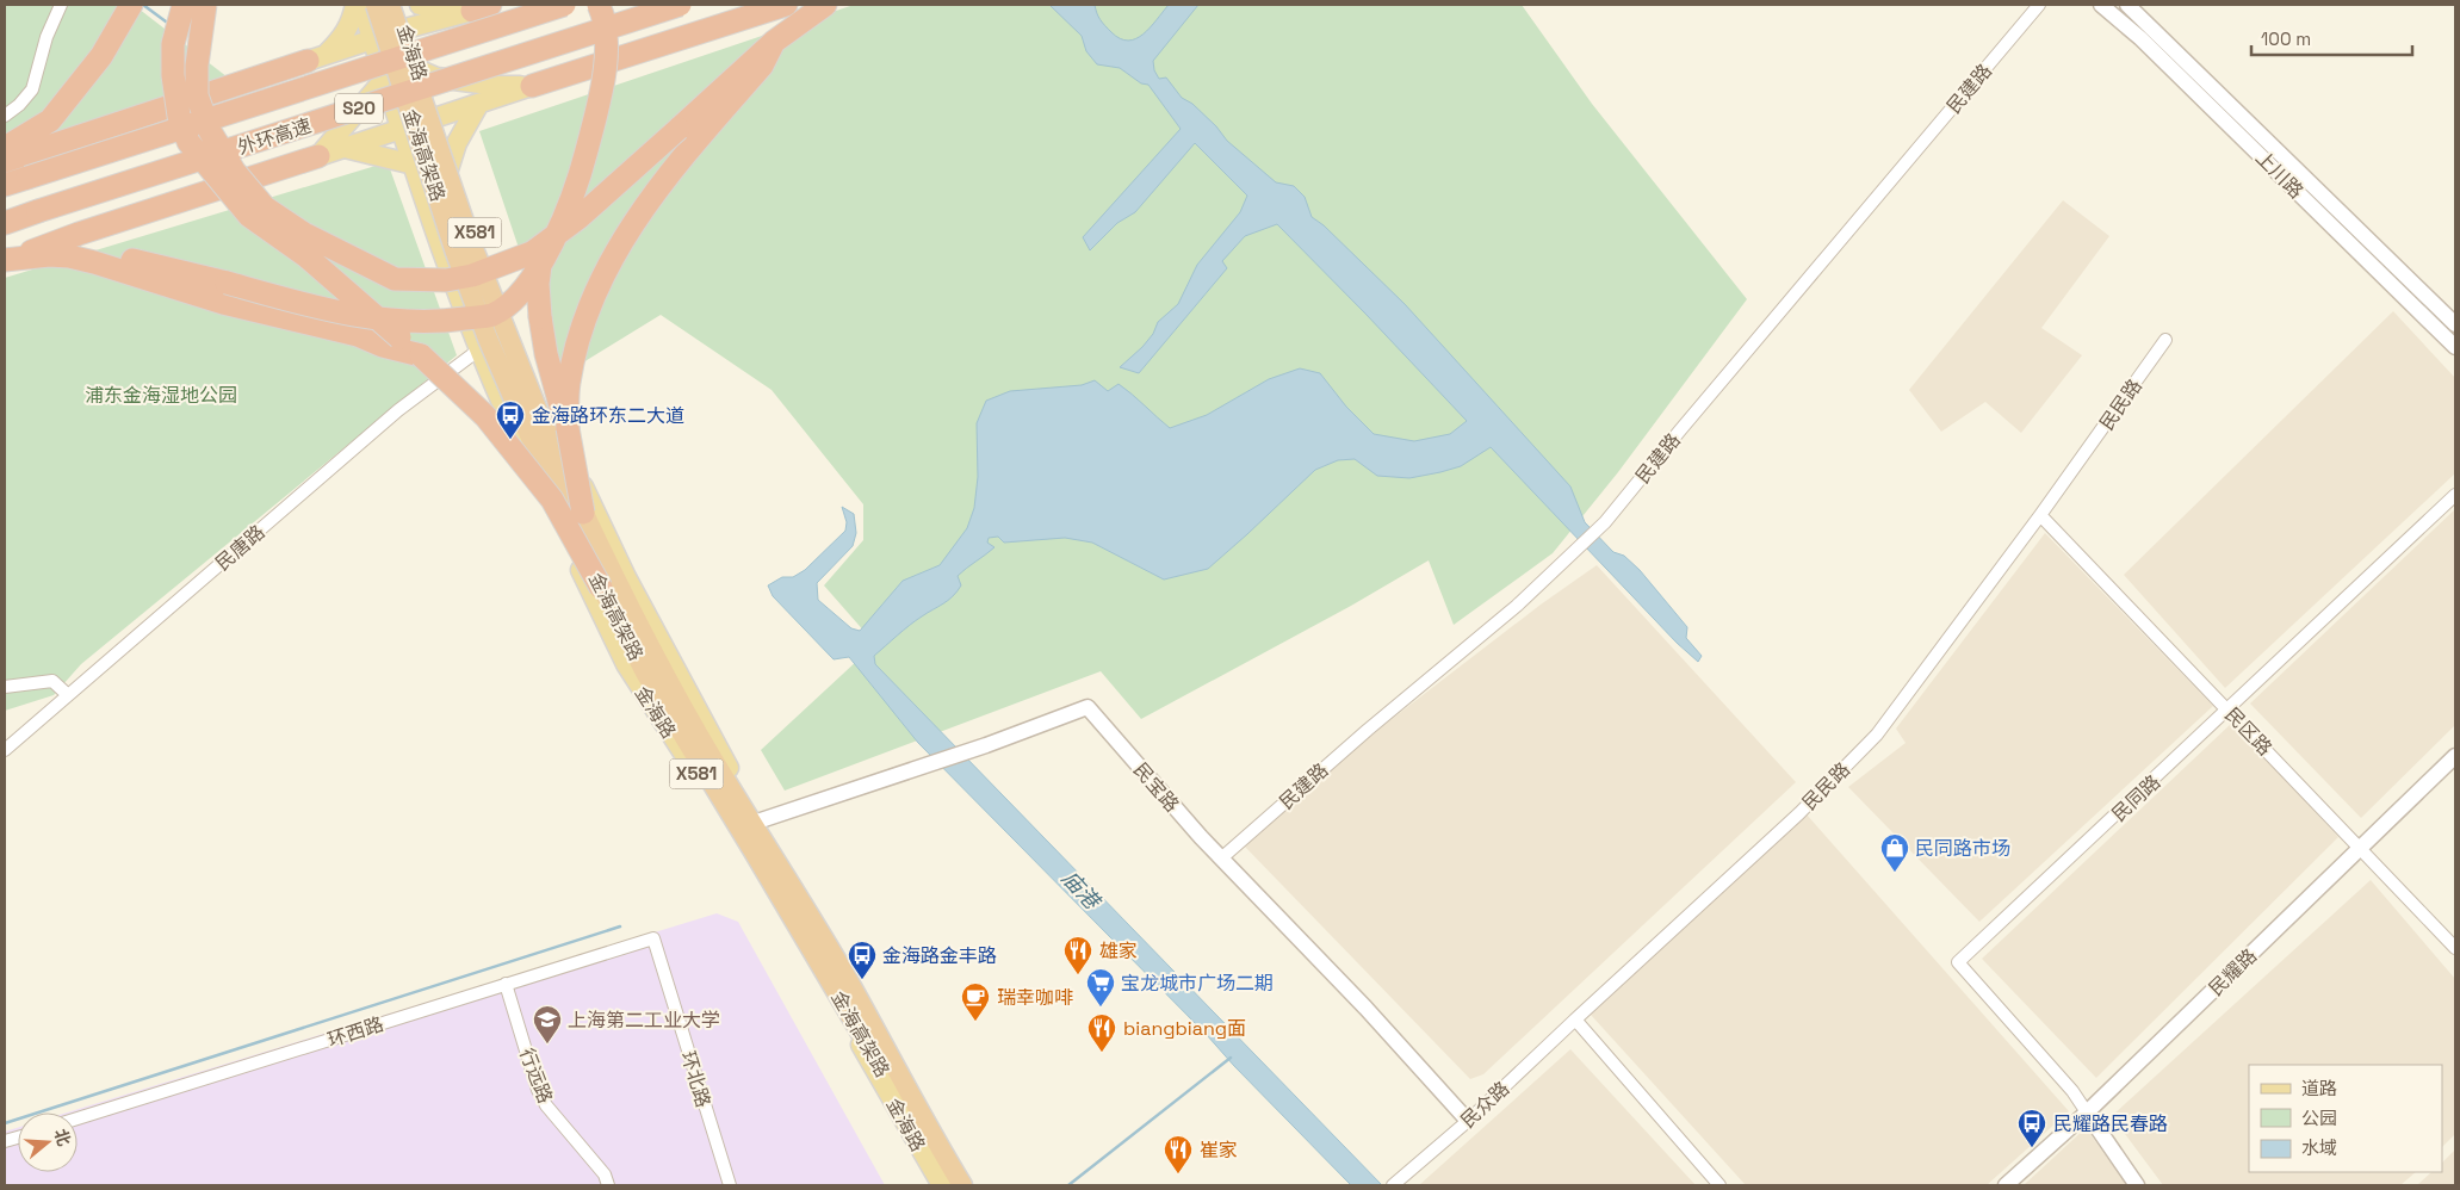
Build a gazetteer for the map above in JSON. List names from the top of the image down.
{
  "streets": {
    "highway": ["S20", "外环高速", "金海高架路"],
    "main road": ["金海路", "X581"],
    "street": [
      "民建路",
      "上川路",
      "民民路",
      "民唐路",
      "民区路",
      "民宝路",
      "民同路",
      "民耀路",
      "环西路",
      "行远路",
      "环北路",
      "民众路"
    ]
  },
  "crossings": [
    ["金海路", "民唐路"],
    ["金海路", "民宝路"],
    ["民建路", "民宝路"],
    ["民民路", "民区路"],
    ["民民路", "民众路"],
    ["民区路", "民同路"],
    ["民区路", "民耀路"],
    ["民宝路", "民众路"],
    ["民同路", "民耀路"],
    ["环西路", "行远路"],
    ["环西路", "环北路"]
  ],
  "water": ["庙港"],
  "parks": ["浦东金海湿地公园"],
  "places": {
    "bus stop": ["金海路环东二大道", "金海路金丰路", "民耀路民春路"],
    "shop": ["民同路市场"],
    "restaurant": ["雄家", "biangbiang面", "崔家"],
    "supermarket": ["宝龙城市广场二期"],
    "cafe": ["瑞幸咖啡"],
    "school or university": ["上海第二工业大学"]
  },
  "legend": ["道路", "公园", "水域"],
  "scale_bar": "100 m",
  "north": "right"
}
